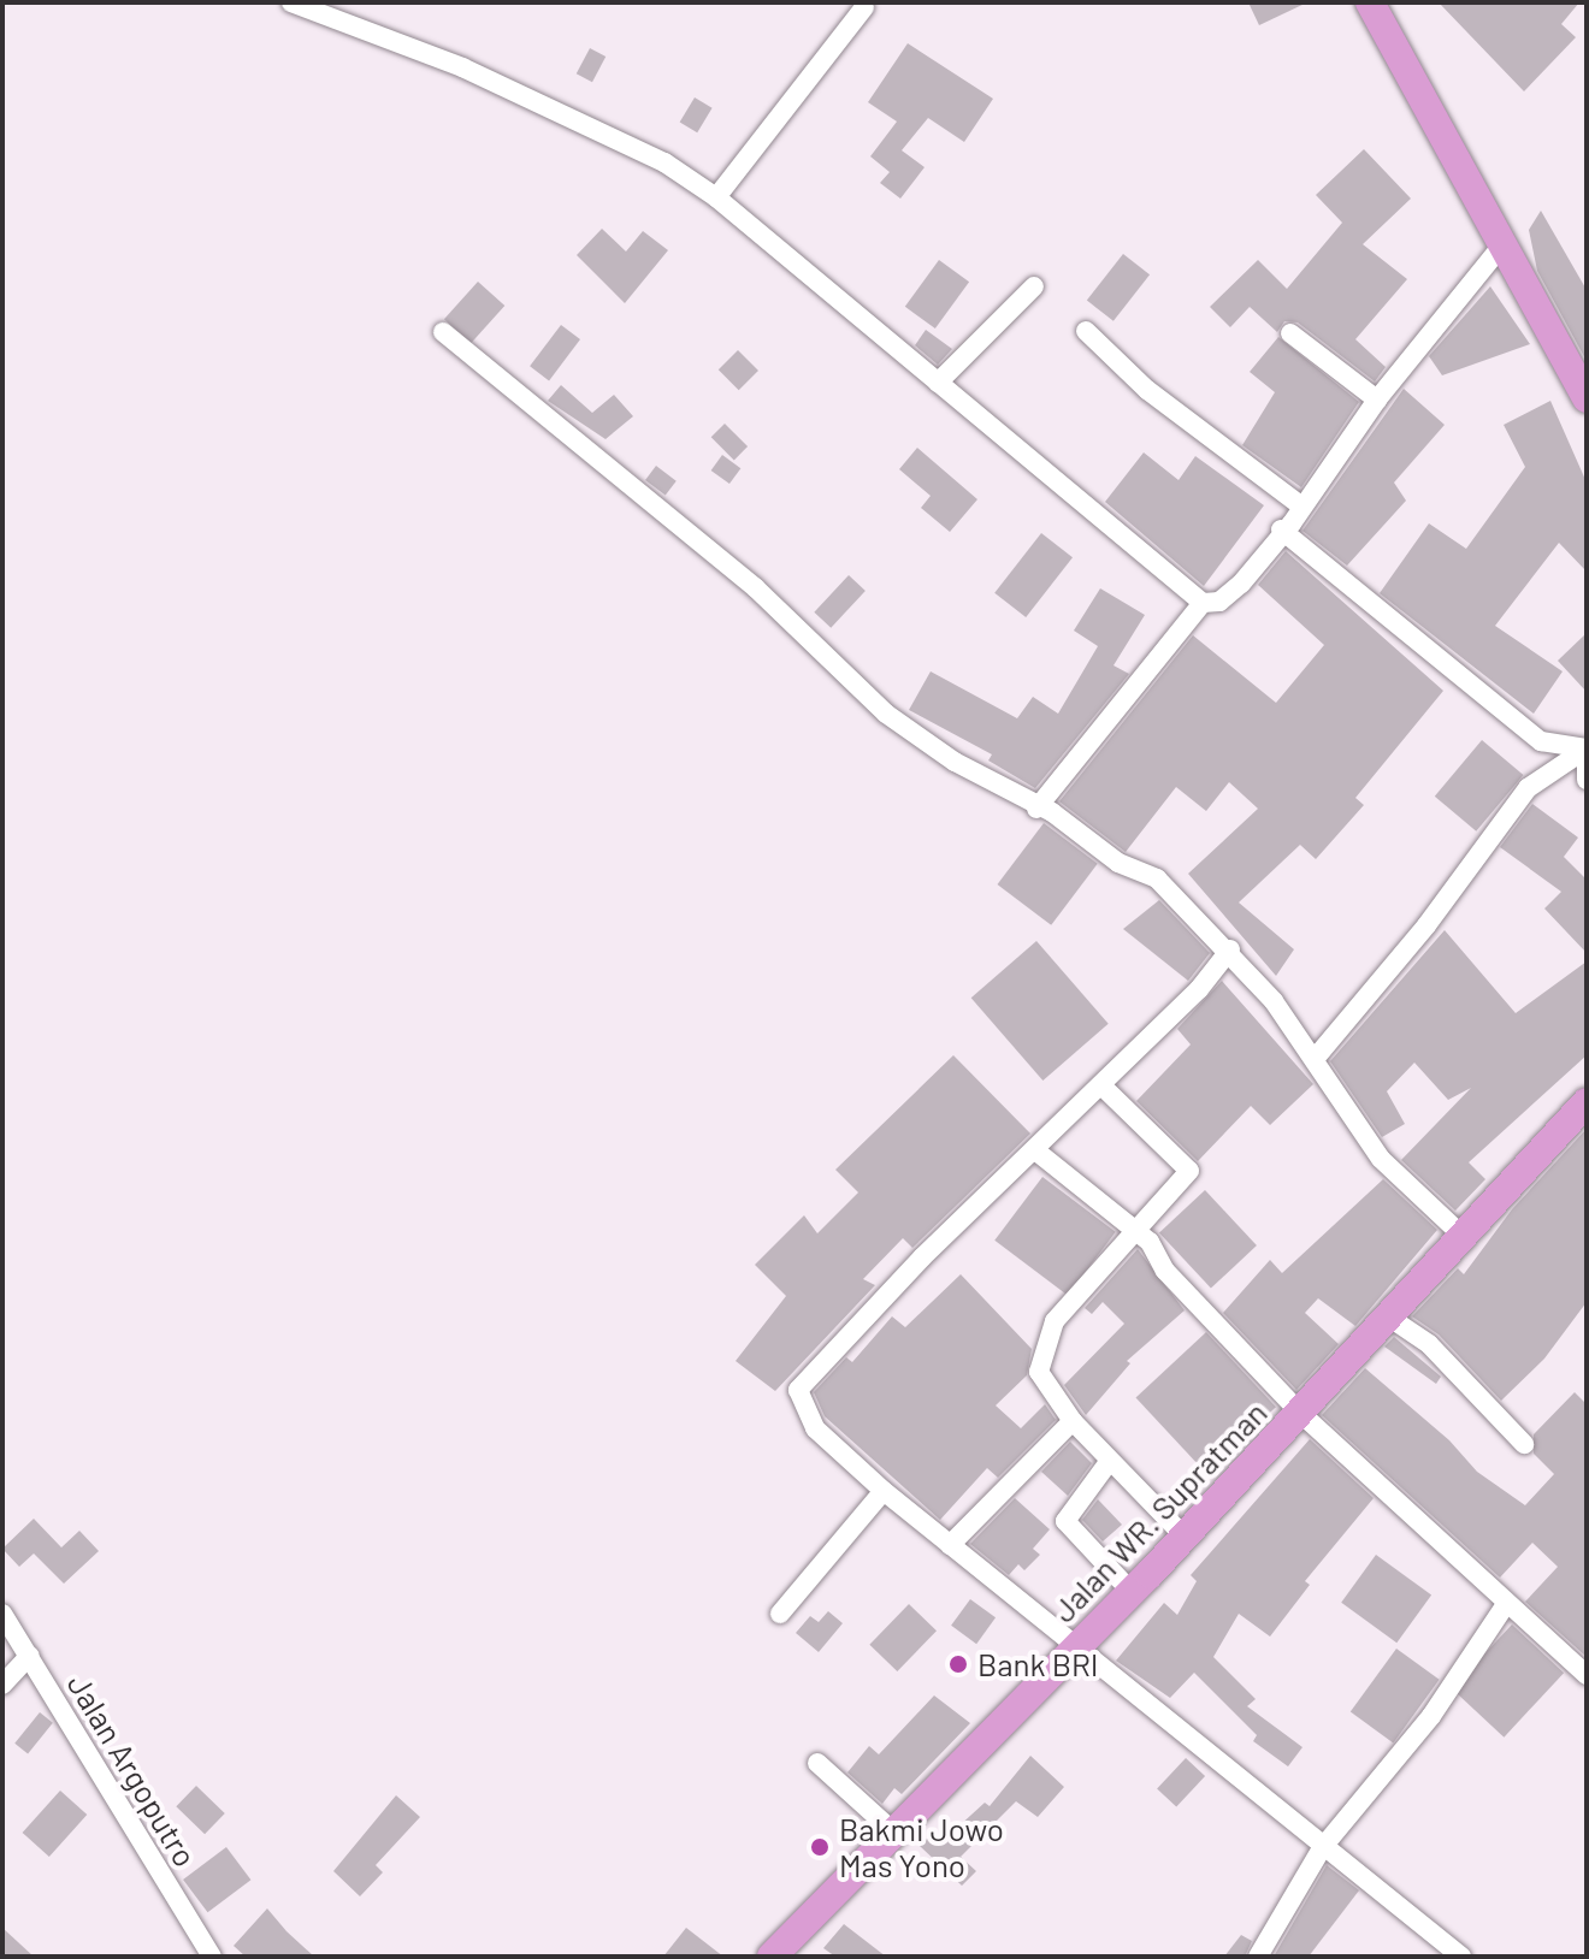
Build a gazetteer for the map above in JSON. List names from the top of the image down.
{
  "streets": {
    "main road": ["Jalan WR. Supratman"],
    "street": ["Jalan Argoputro"]
  },
  "places": ["Bank BRI", "Bakmi Jowo Mas Yono"]
}
